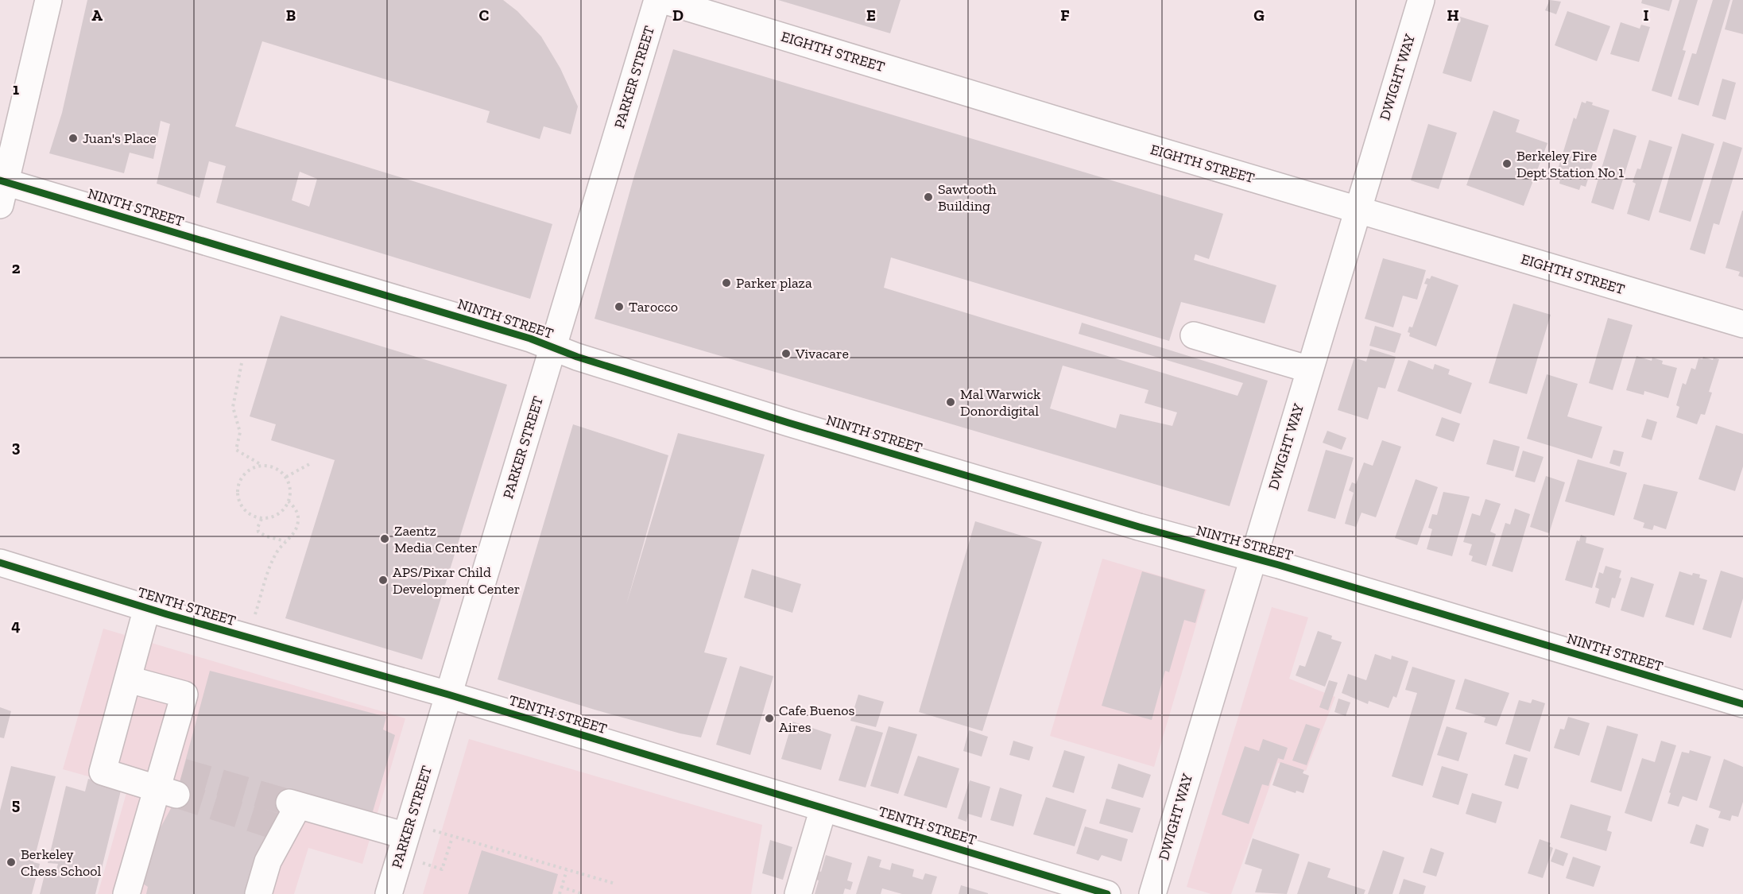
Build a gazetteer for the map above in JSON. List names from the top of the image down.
{
  "streets": {
    "street": [
      "EIGHTH STREET",
      "PARKER STREET",
      "DWIGHT WAY",
      "NINTH STREET",
      "TENTH STREET"
    ]
  },
  "crossings": [
    ["EIGHTH STREET", "DWIGHT WAY"],
    ["PARKER STREET", "NINTH STREET"],
    ["PARKER STREET", "TENTH STREET"],
    ["DWIGHT WAY", "NINTH STREET"]
  ],
  "places": [
    "Juan's Place",
    "Berkeley Fire Dept Station No 1",
    "Sawtooth Building",
    "Parker plaza",
    "Tarocco",
    "Vivacare",
    "Mal Warwick Donordigital",
    "Zaentz Media Center",
    "APS/Pixar Child Development Center",
    "Cafe Buenos Aires",
    "Berkeley Chess School"
  ],
  "grid": {
    "columns": [
      "A",
      "B",
      "C",
      "D",
      "E",
      "F",
      "G",
      "H",
      "I"
    ],
    "rows": [
      "1",
      "2",
      "3",
      "4",
      "5"
    ]
  }
}
